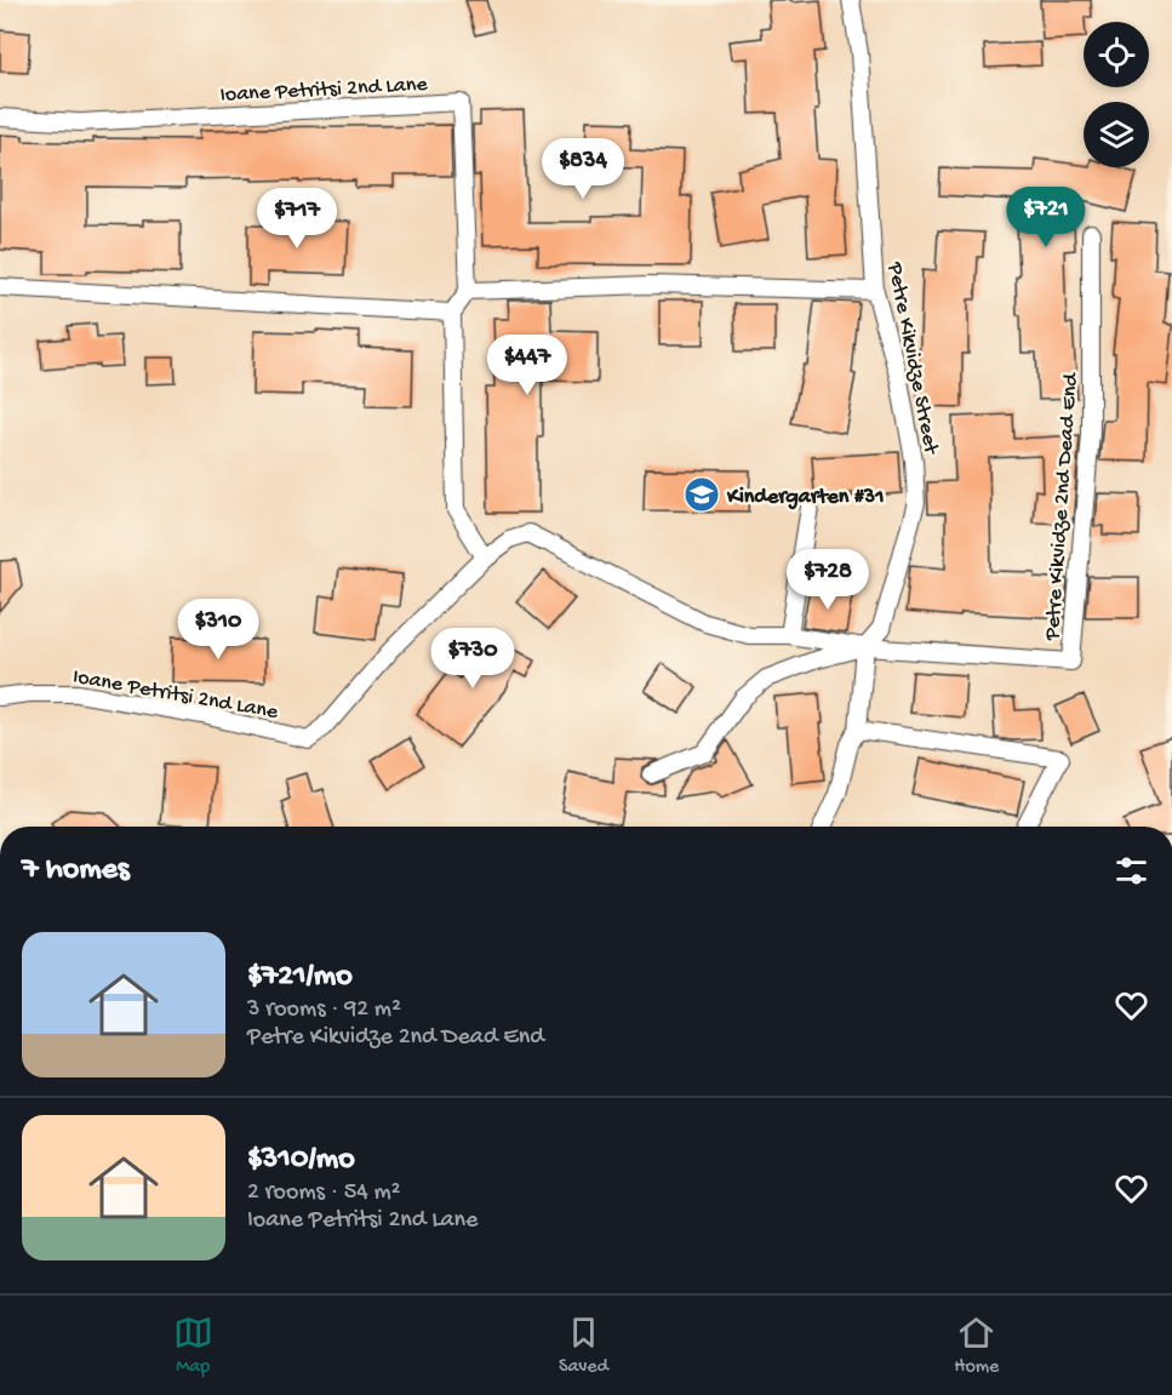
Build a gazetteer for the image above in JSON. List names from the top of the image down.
{
  "streets": {
    "street": ["Ioane Petritsi 2nd Lane", "Petre Kikvidze Street", "Petre Kikvidze 2nd Dead End"]
  },
  "crossings": [
    ["Petre Kikvidze Street", "Petre Kikvidze 2nd Dead End"]
  ],
  "places": {
    "school or university": ["Kindergarten #31"]
  },
  "page": {
    "price": [
      "$834",
      "$721",
      "$717",
      "$447",
      "$728",
      "$310",
      "$730"
    ],
    "heading": "7 homes",
    "list": [
      {
        "name": "$721/mo",
        "note": "3 rooms · 92 m² · Petre Kikvidze 2nd Dead End"
      },
      {
        "name": "$310/mo",
        "note": "2 rooms · 54 m² · Ioane Petritsi 2nd Lane"
      }
    ],
    "tabs": ["Map", "Saved", "Home"]
  }
}
